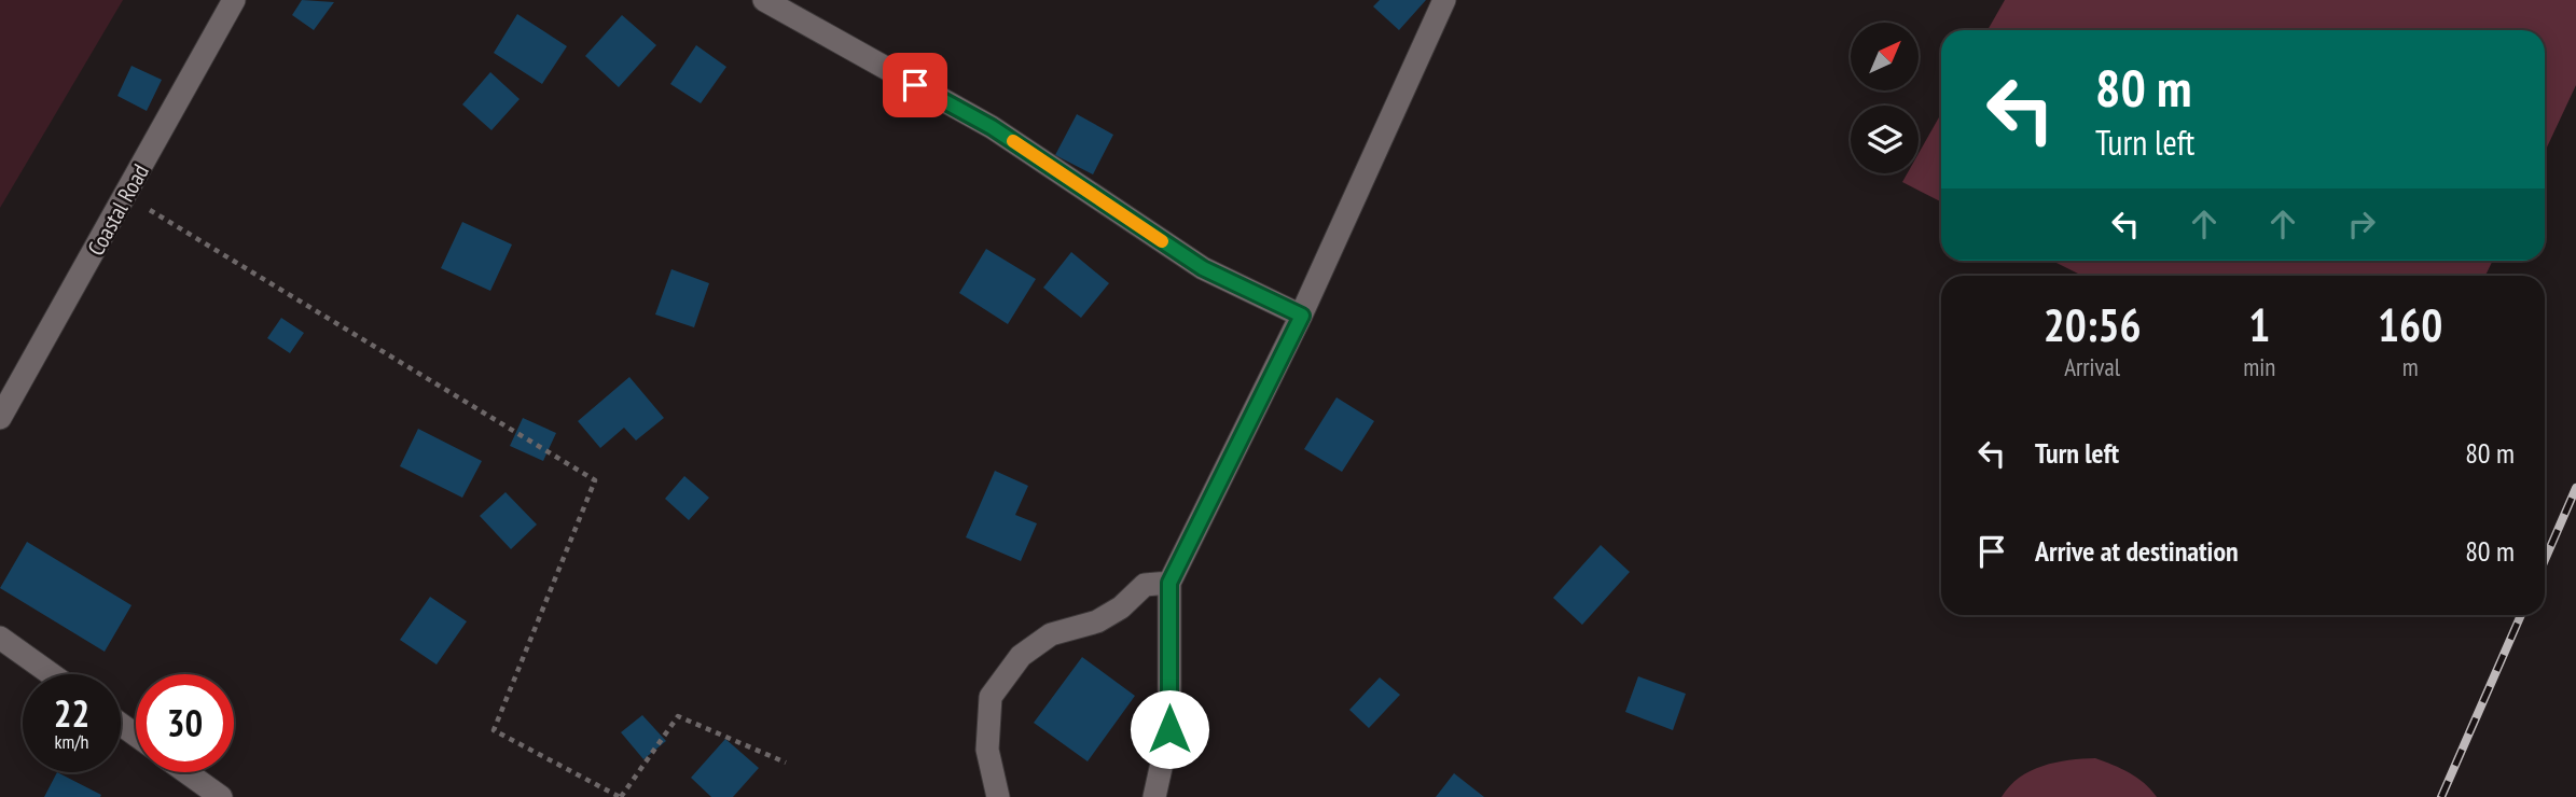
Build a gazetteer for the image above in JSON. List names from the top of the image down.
{
  "streets": {
    "street": ["Coastal Road"]
  },
  "north": "top right",
  "page": {
    "turn": ["80 m", "Turn left"],
    "eta": [
      "20:56",
      "Arrival",
      "1",
      "min",
      "160",
      "m"
    ],
    "list": [
      {
        "name": "Turn left",
        "value": "80 m"
      },
      {
        "name": "Arrive at destination",
        "value": "80 m"
      }
    ],
    "speed": "22 km/h",
    "limit": "30"
  }
}
